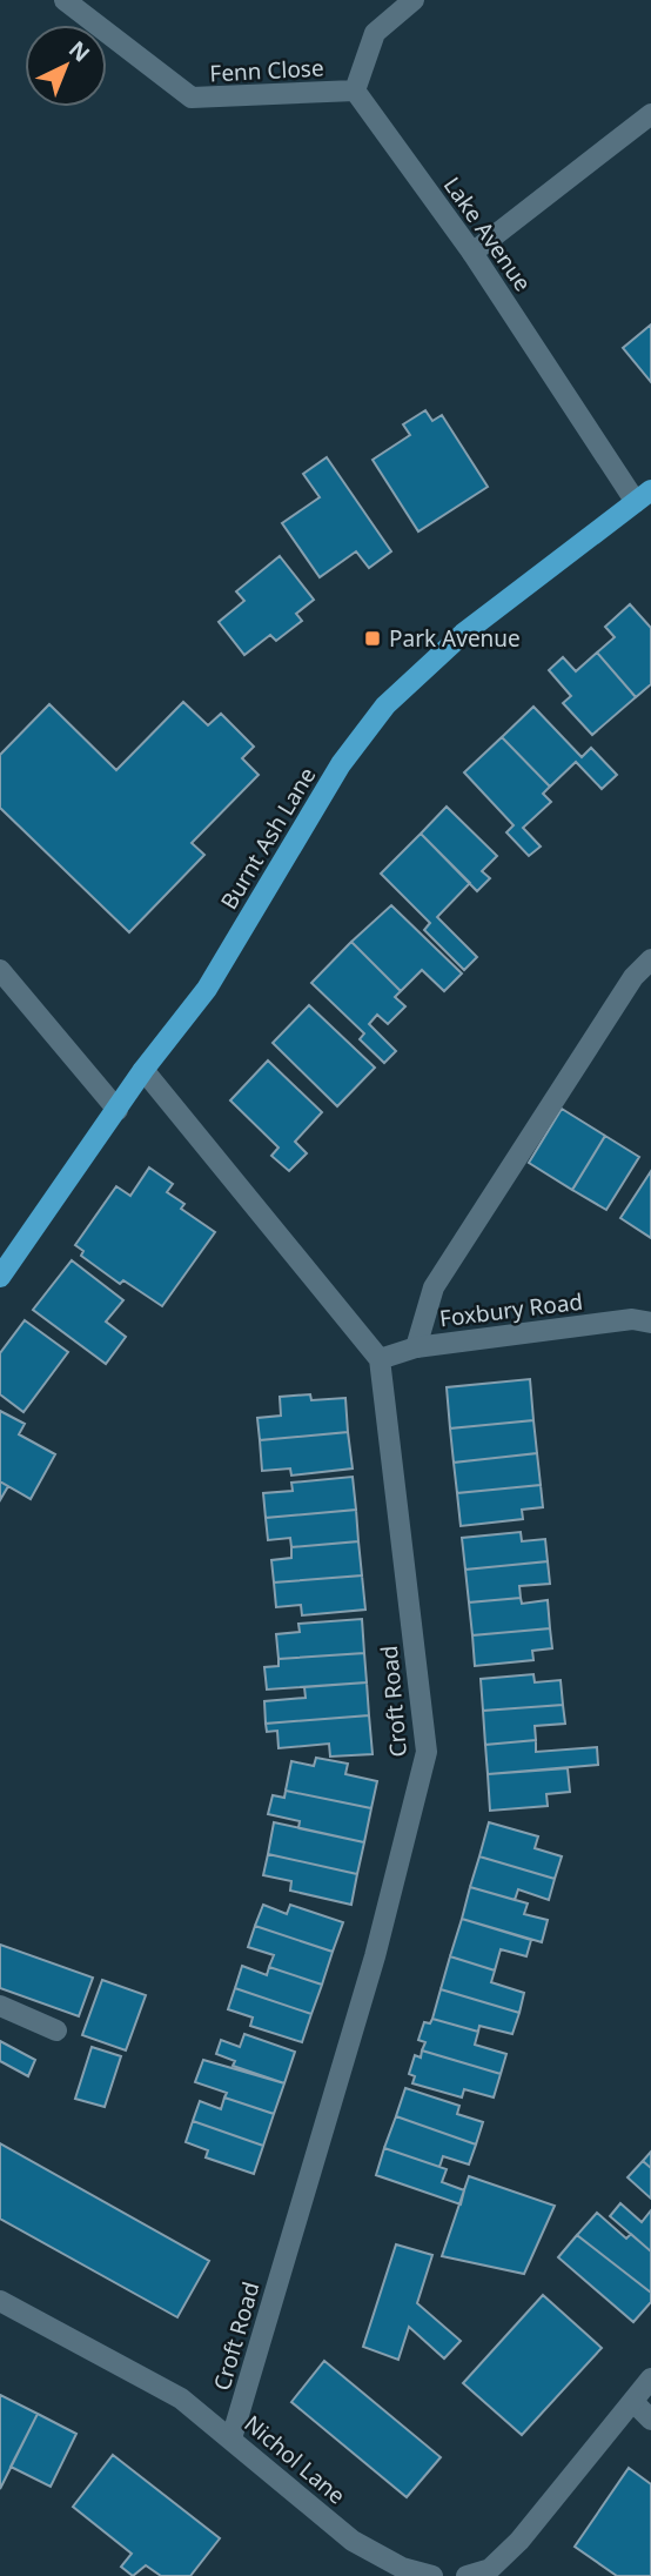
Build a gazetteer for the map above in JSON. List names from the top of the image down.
{
  "streets": {
    "main road": ["Burnt Ash Lane"],
    "street": [
      "Fenn Close",
      "Lake Avenue",
      "Foxbury Road",
      "Croft Road",
      "Nichol Lane"
    ]
  },
  "crossings": [
    ["Fenn Close", "Lake Avenue"],
    ["Lake Avenue", "Burnt Ash Lane"],
    ["Foxbury Road", "Croft Road"],
    ["Croft Road", "Nichol Lane"]
  ],
  "places": {
    "transit": ["Park Avenue"]
  },
  "north": "top right"
}
